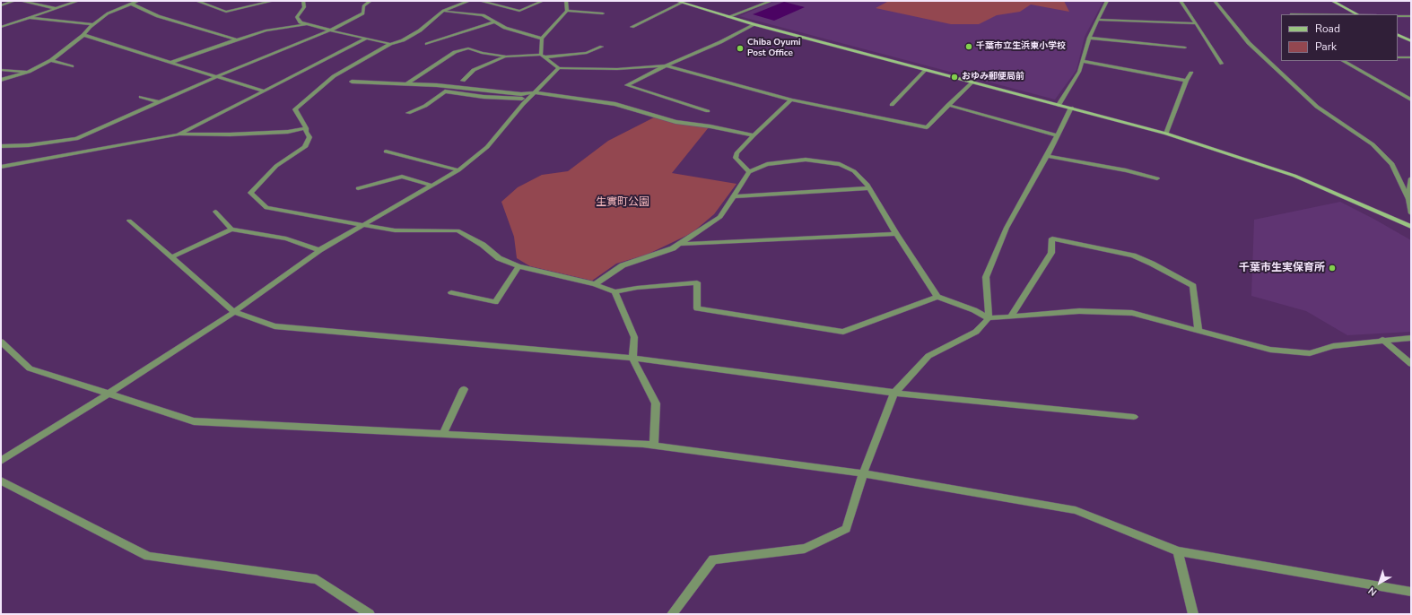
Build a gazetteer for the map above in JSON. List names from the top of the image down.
{
  "parks": ["生實町公園"],
  "places": [
    "千葉市立生浜東小学校",
    "Chiba Oyumi Post Office",
    "おゆみ郵便局前",
    "千葉市生実保育所"
  ],
  "legend": ["Road", "Park"],
  "north": "bottom left"
}
